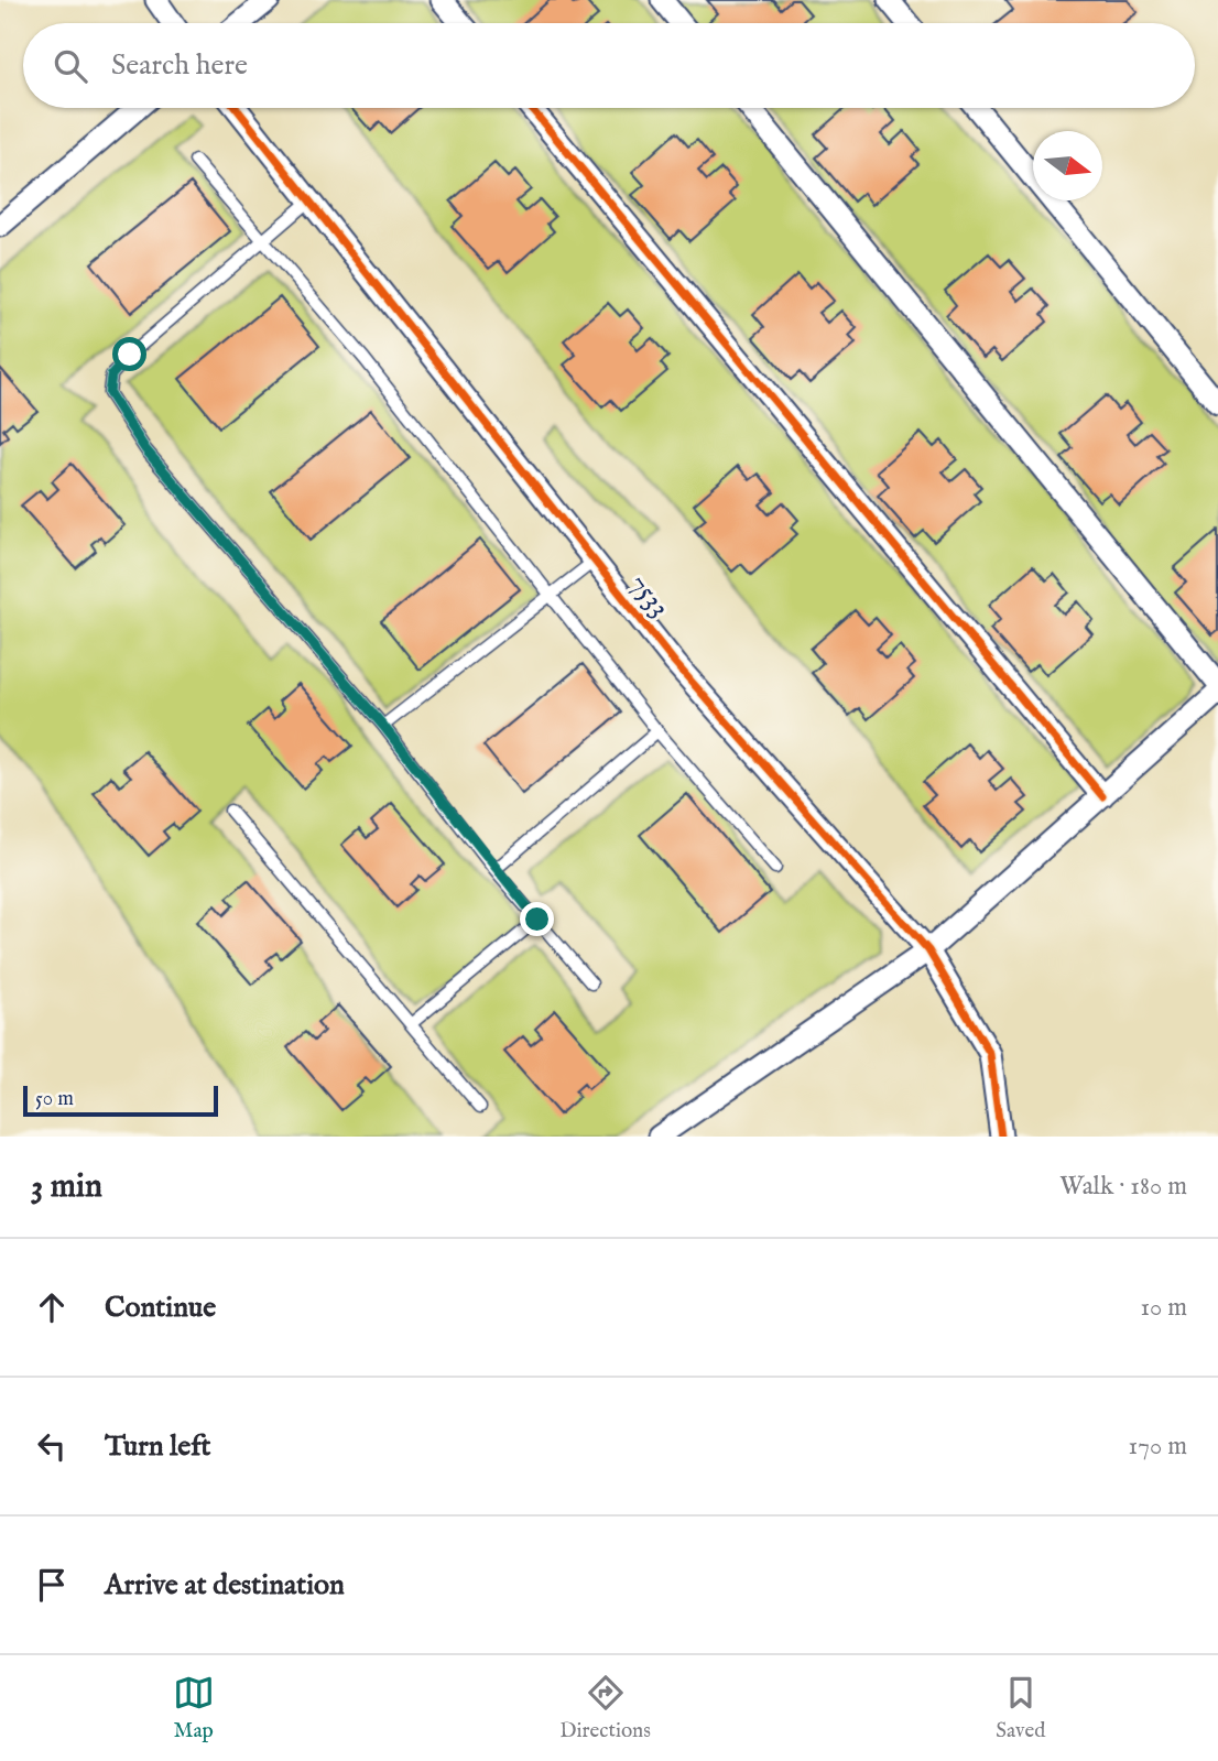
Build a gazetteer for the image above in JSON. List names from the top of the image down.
{
  "streets": {
    "street": ["7533"]
  },
  "scale_bar": "50 m",
  "north": "right",
  "page": {
    "search": "Search here",
    "scale": "50 m",
    "heading": ["3 min", "Walk · 180 m"],
    "list": [
      ["Continue", "10 m"],
      ["Turn left", "170 m"],
      "Arrive at destination"
    ],
    "nav": ["Map", "Directions", "Saved"]
  }
}
